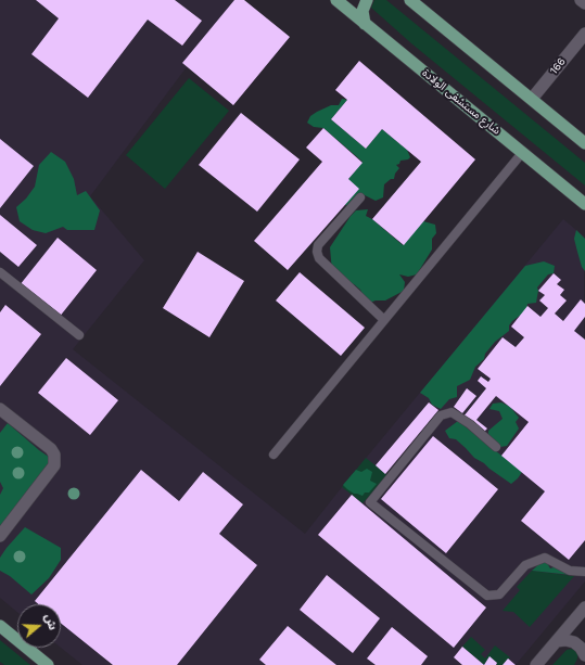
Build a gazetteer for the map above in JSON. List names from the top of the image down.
{
  "streets": {
    "main road": ["شارع مستشفى الولادة"],
    "street": ["166"]
  },
  "north": "right"
}
